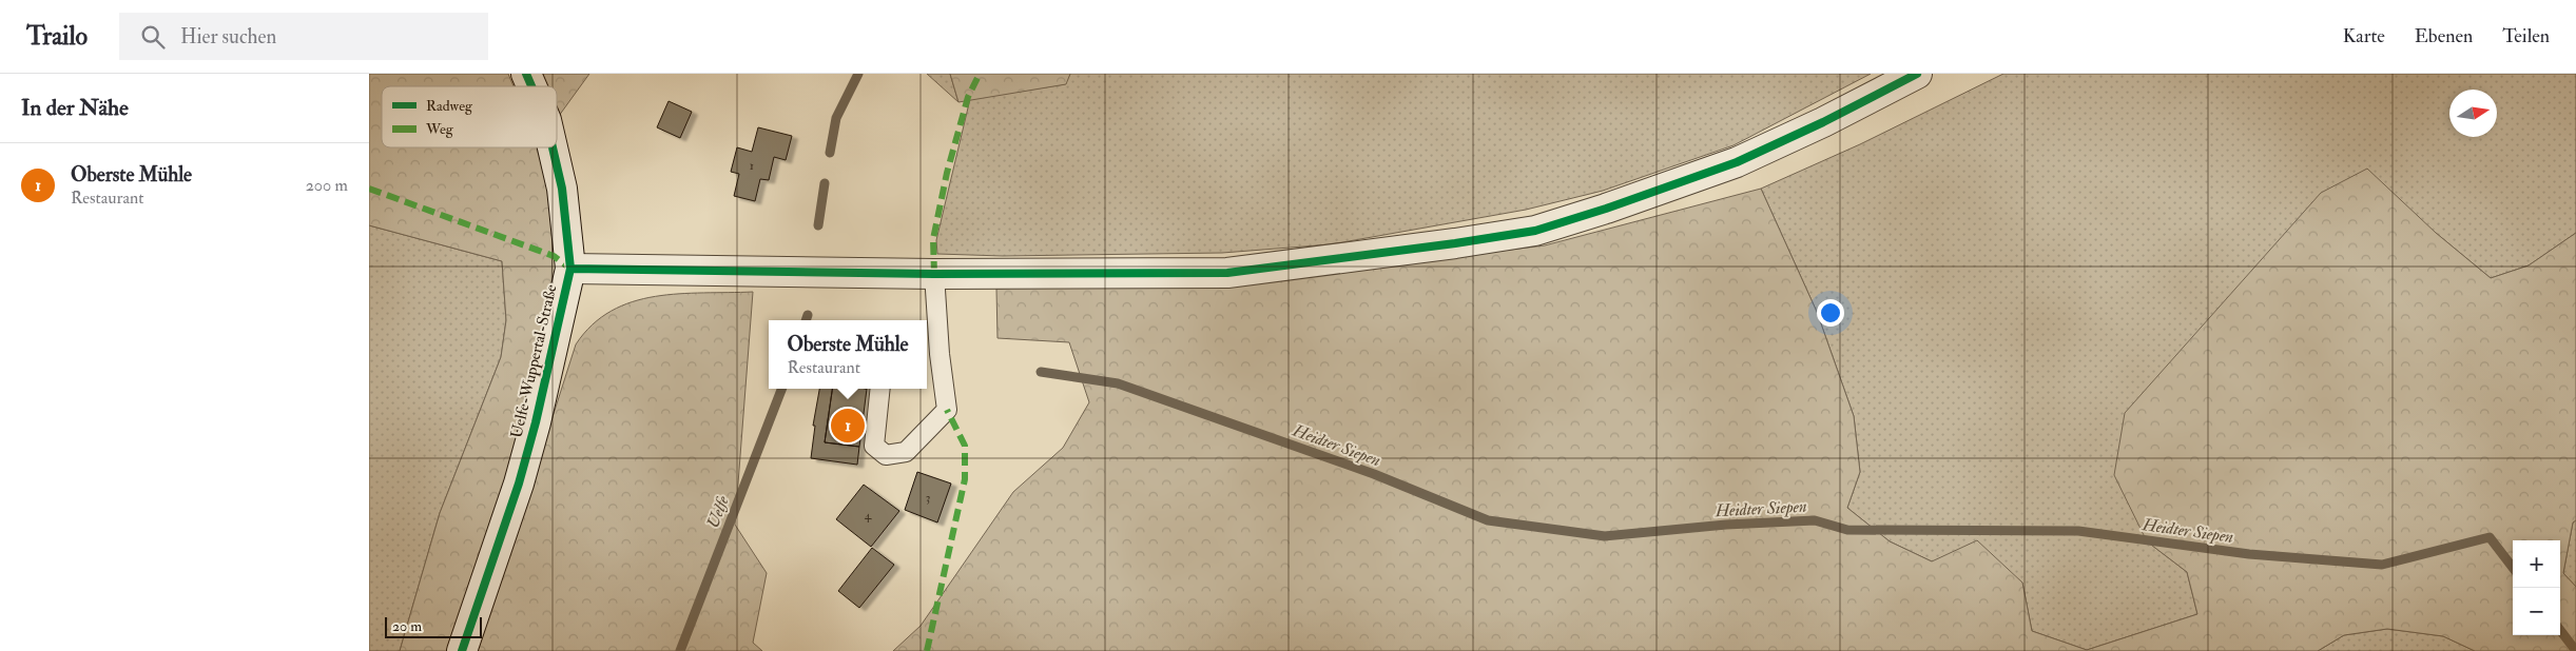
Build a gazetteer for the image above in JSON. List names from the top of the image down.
{
  "streets": {
    "street": ["Uelfe-Wuppertal-Straße"]
  },
  "water": ["Heidter Siepen", "Uelfe"],
  "house_numbers": ["1", "3", "4"],
  "legend": ["Radweg", "Weg"],
  "scale_bar": "20 m",
  "north": "right",
  "page": {
    "header": "Trailo",
    "search": "Hier suchen",
    "nav": ["Karte", "Ebenen", "Teilen"],
    "heading": "In der Nähe",
    "list": [
      {
        "mark": "1",
        "name": "Oberste Mühle",
        "note": "Restaurant",
        "value": "200 m"
      }
    ],
    "popup": ["Oberste Mühle", "Restaurant"],
    "pins": "1",
    "map_buttons": ["+", "−"],
    "scale": "20 m"
  }
}
